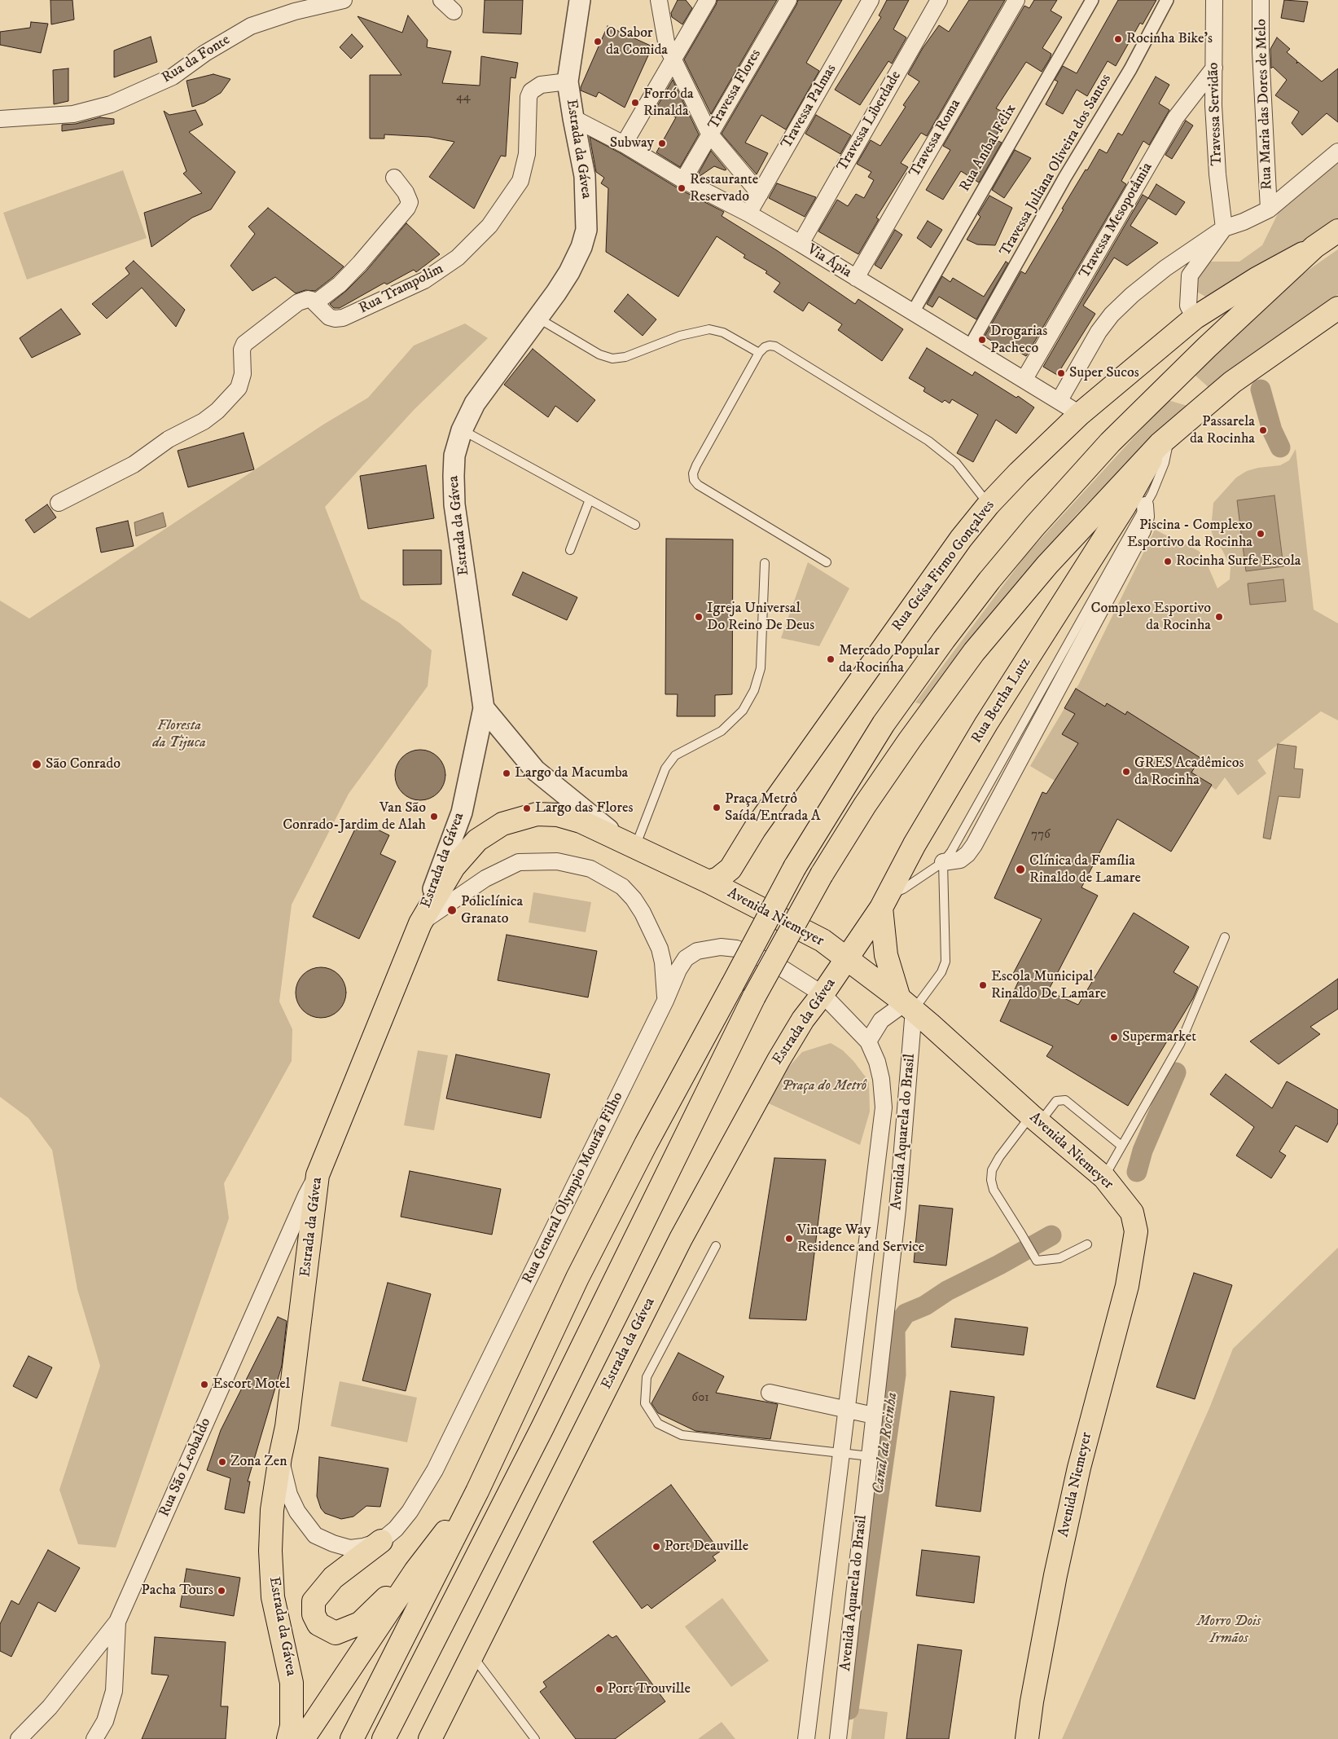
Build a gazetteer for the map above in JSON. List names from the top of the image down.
{
  "streets": {
    "main road": [
      "Estrada da Gávea",
      "Rua Geísa Firmo Gonçalves",
      "Rua Bertha Lutz",
      "Avenida Niemeyer"
    ],
    "street": [
      "Rua da Fonte",
      "Travessa Flores",
      "Rua Maria das Dores de Melo",
      "Travessa Palmas",
      "Travessa Servidão",
      "Travessa Liberdade",
      "Travessa Roma",
      "Rua Aníbal Félix",
      "Travessa Juliana Oliveira dos Santos",
      "Travessa Mesopotâmia",
      "Via Ápia",
      "Rua Trampolim",
      "Avenida Aquarela do Brasil",
      "Rua General Olympio Mourão Filho",
      "Rua São Leobaldo"
    ]
  },
  "crossings": [
    ["Travessa Flores", "Via Ápia"],
    ["Travessa Palmas", "Via Ápia"],
    ["Travessa Servidão", "Travessa Mesopotâmia"],
    ["Travessa Liberdade", "Via Ápia"],
    ["Travessa Roma", "Via Ápia"],
    ["Rua Aníbal Félix", "Via Ápia"],
    ["Estrada da Gávea", "Via Ápia"],
    ["Estrada da Gávea", "Rua Trampolim"],
    ["Estrada da Gávea", "Rua Bertha Lutz"],
    ["Estrada da Gávea", "Avenida Niemeyer"],
    ["Estrada da Gávea", "Avenida Aquarela do Brasil"],
    ["Estrada da Gávea", "Rua General Olympio Mourão Filho"],
    ["Estrada da Gávea", "Rua São Leobaldo"],
    ["Travessa Juliana Oliveira dos Santos", "Via Ápia"],
    ["Travessa Mesopotâmia", "Via Ápia"],
    ["Via Ápia", "Rua Geísa Firmo Gonçalves"],
    ["Rua Geísa Firmo Gonçalves", "Avenida Niemeyer"],
    ["Rua Bertha Lutz", "Avenida Niemeyer"],
    ["Avenida Niemeyer", "Avenida Aquarela do Brasil"],
    ["Avenida Niemeyer", "Rua General Olympio Mourão Filho"],
    ["Avenida Aquarela do Brasil", "Rua General Olympio Mourão Filho"]
  ],
  "water": ["Canal da Rocinha"],
  "parks": ["Floresta da Tijuca", "Praça do Metrô", "Morro Dois Irmãos"],
  "places": [
    "Rocinha Bike's",
    "O Sabor da Comida",
    "Forró da Rinalda",
    "Subway",
    "Restaurante Reservado",
    "Drogarias Pacheco",
    "Super Sucos",
    "Passarela da Rocinha",
    "Piscina - Complexo Esportivo da Rocinha",
    "Rocinha Surfe Escola",
    "Igreja Universal Do Reino De Deus",
    "Complexo Esportivo da Rocinha",
    "Mercado Popular da Rocinha",
    "São Conrado",
    "GRES Acadêmicos da Rocinha",
    "Largo da Macumba",
    "Praça Metrô Saída/Entrada A",
    "Largo das Flores",
    "Van São Conrado-Jardim de Alah",
    "Clínica da Família Rinaldo de Lamare",
    "Policlínica Granato",
    "Escola Municipal Rinaldo De Lamare",
    "Supermarket",
    "Vintage Way Residence and Service",
    "Escort Motel",
    "Zona Zen",
    "Port Deauville",
    "Pacha Tours",
    "Port Trouville"
  ],
  "house_numbers": ["44", "776", "601"]
}
